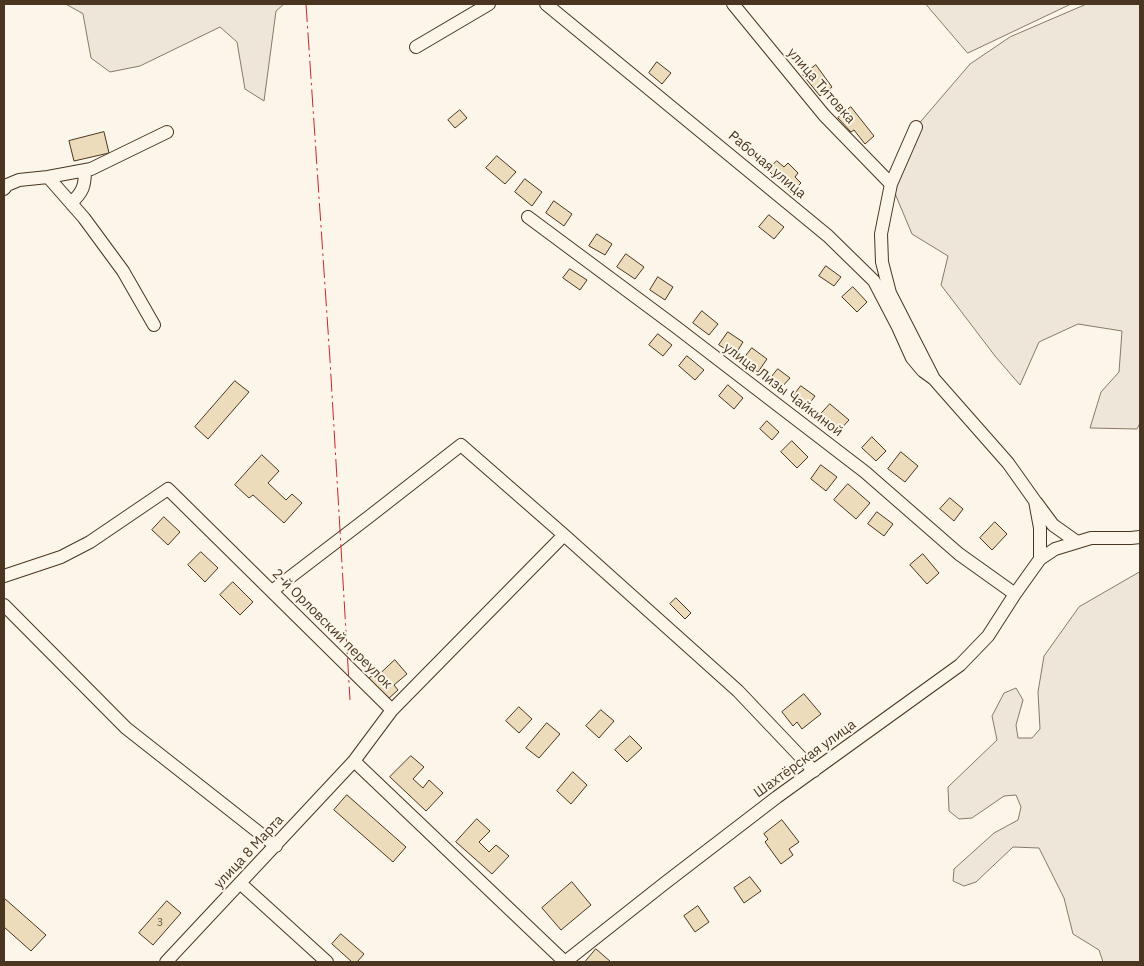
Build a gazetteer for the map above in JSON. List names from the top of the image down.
{
  "streets": {
    "street": [
      "улица Титовка",
      "Рабочая улица",
      "улица Лизы Чайкиной",
      "2-й Орловский переулок",
      "Шахтёрская улица",
      "улица 8 Марта"
    ]
  },
  "crossings": [
    ["улица Лизы Чайкиной", "Шахтёрская улица"],
    ["2-й Орловский переулок", "улица 8 Марта"]
  ],
  "house_numbers": ["3"]
}
